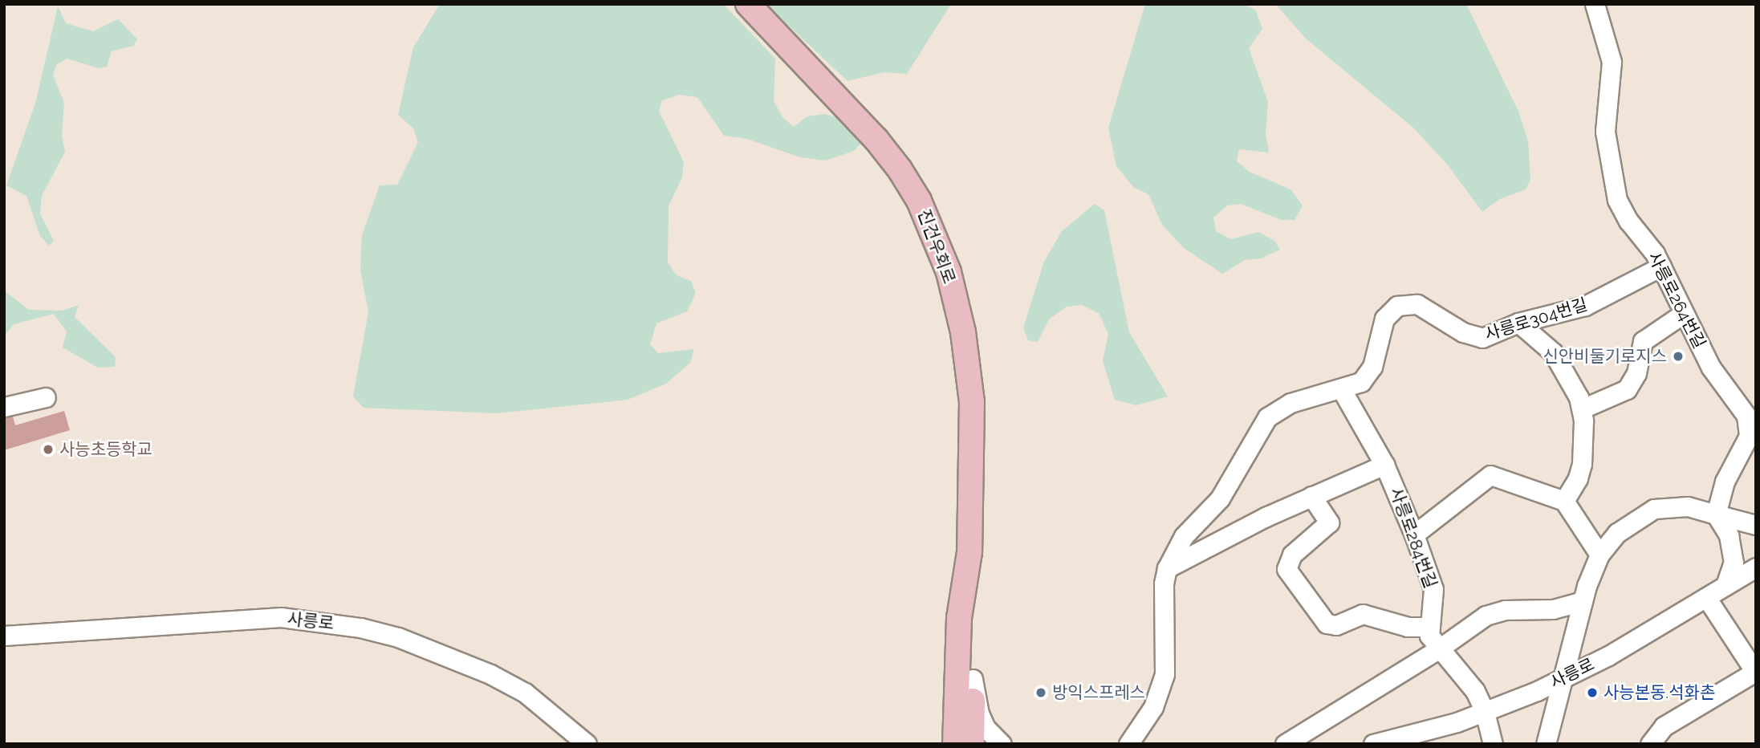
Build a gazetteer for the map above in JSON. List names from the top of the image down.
{
  "streets": {
    "main road": ["진건우회로"],
    "street": [
      "사릉로264번길",
      "사릉로304번길",
      "사릉로284번길",
      "사릉로"
    ]
  },
  "crossings": [
    ["사릉로264번길", "사릉로304번길"],
    ["사릉로304번길", "사릉로284번길"]
  ],
  "places": [
    "신안비둘기로지스",
    "사능초등학교",
    "방익스프레스",
    "사능본동.석화촌"
  ]
}
